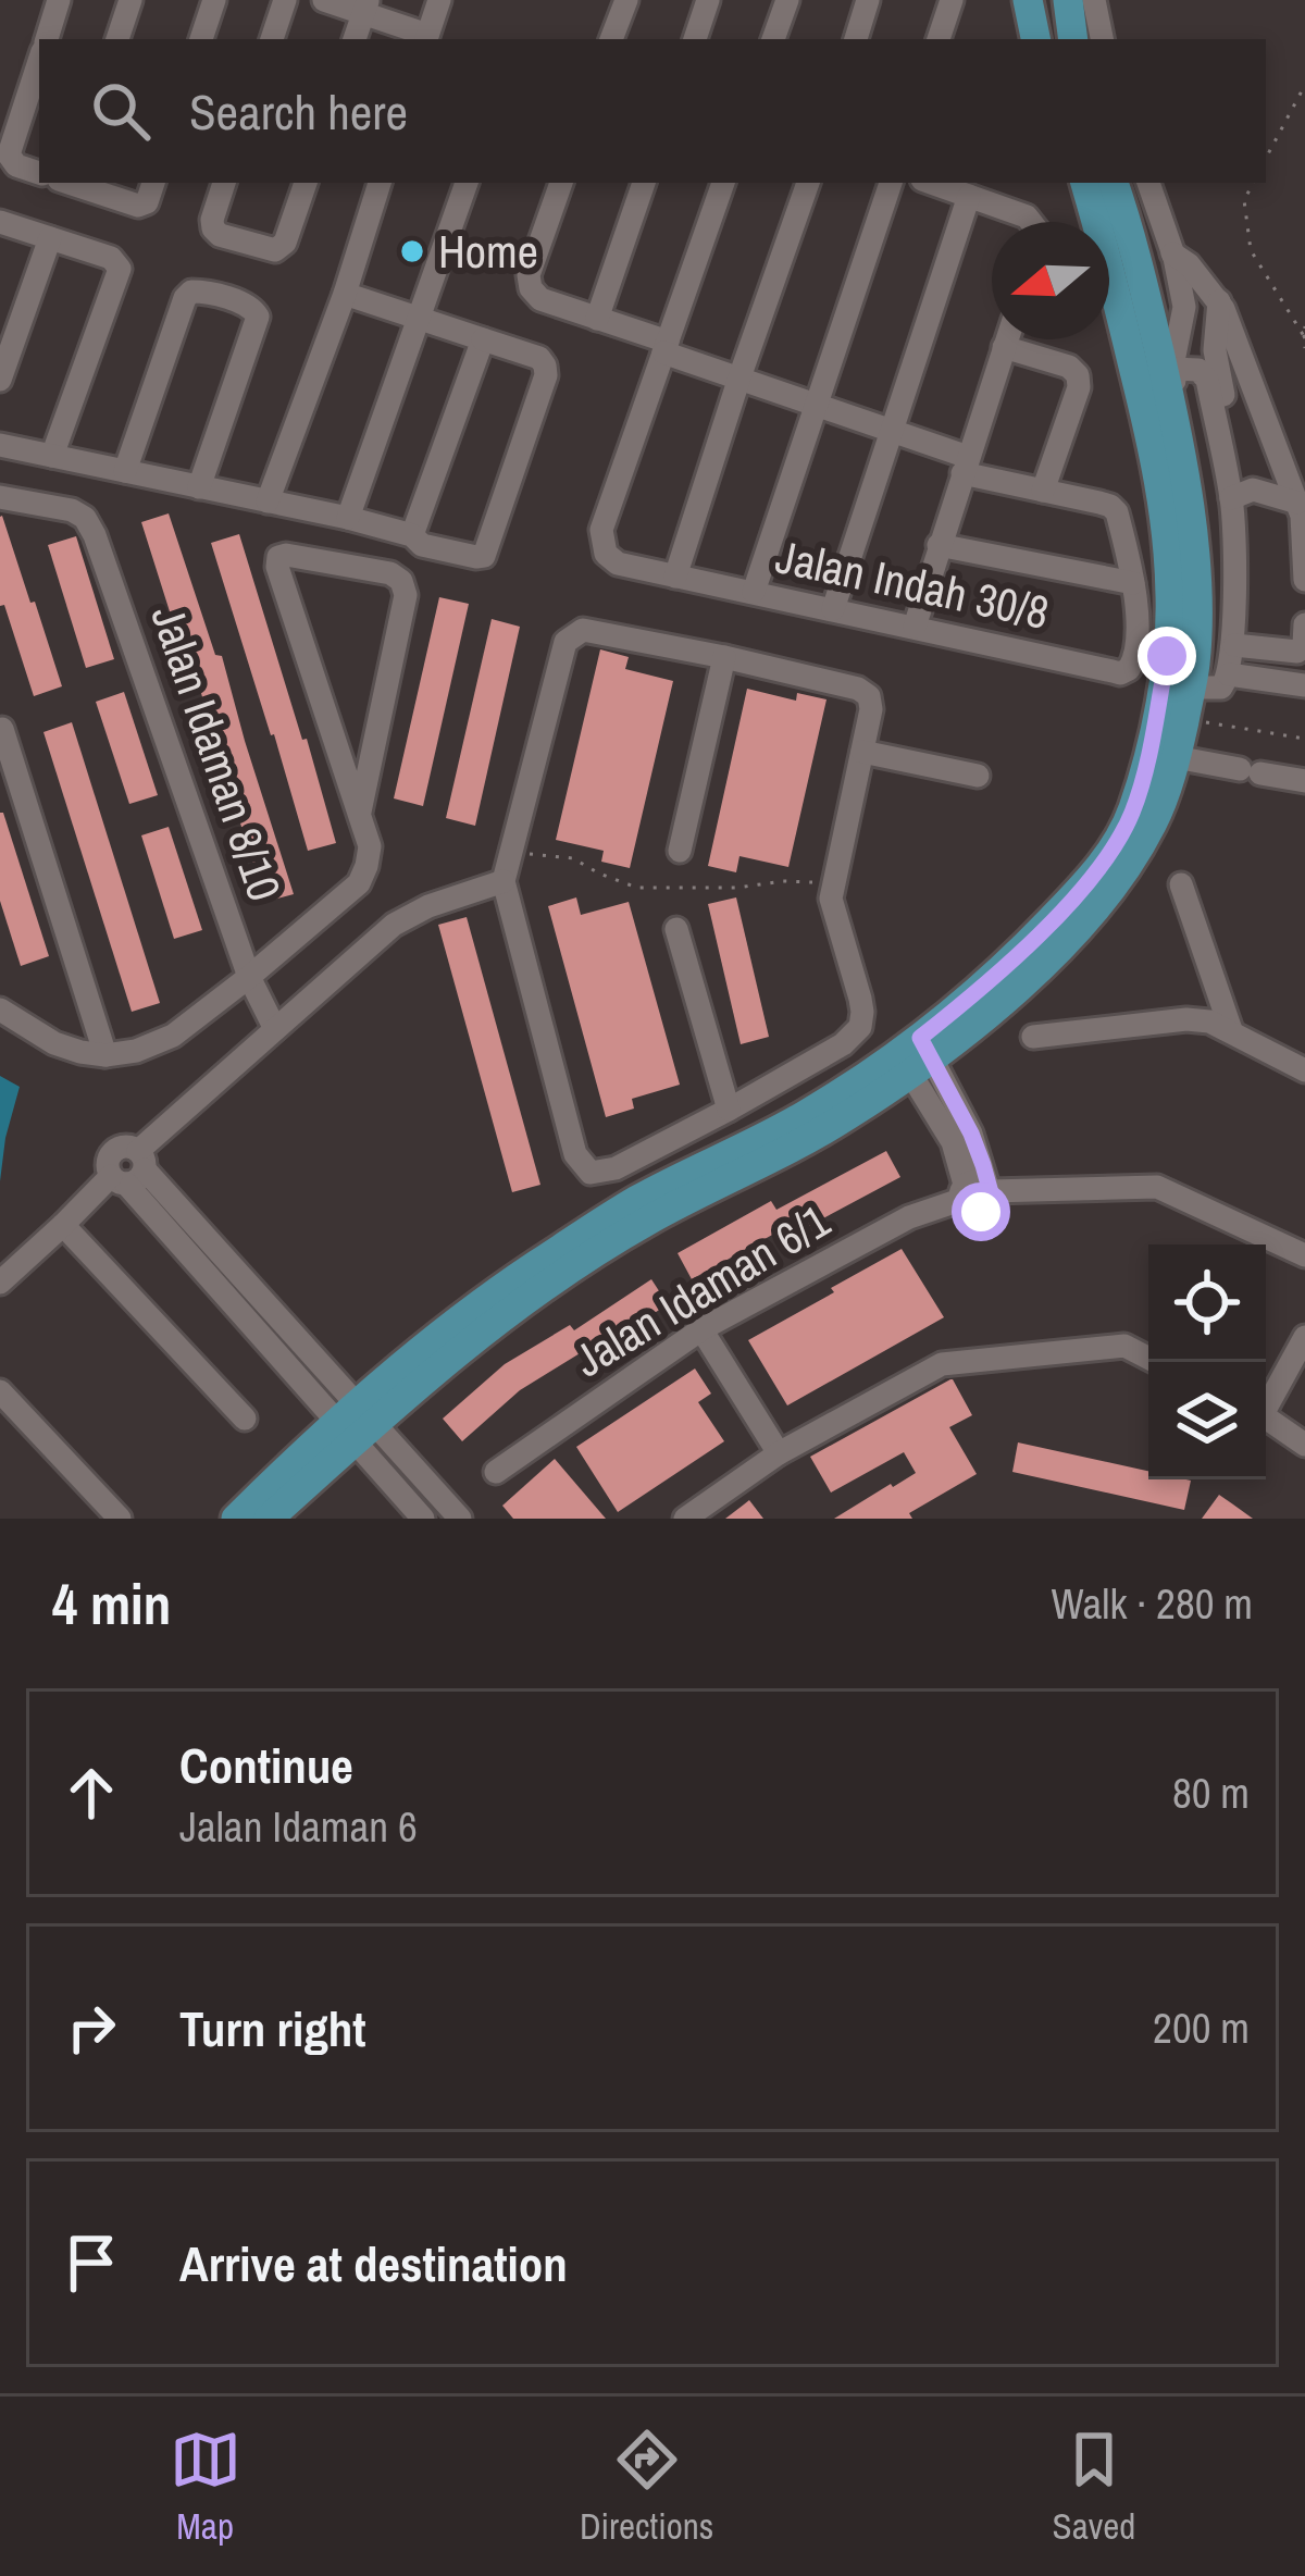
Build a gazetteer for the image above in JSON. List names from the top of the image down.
{
  "streets": {
    "street": ["Jalan Indah 30/8", "Jalan Idaman 8/10", "Jalan Idaman 6/1"]
  },
  "places": ["Home"],
  "north": "left",
  "page": {
    "search": "Search here",
    "heading": ["4 min", "Walk · 280 m"],
    "list": [
      ["Continue", "Jalan Idaman 6", "80 m"],
      ["Turn right", "200 m"],
      "Arrive at destination"
    ],
    "nav": ["Map", "Directions", "Saved"]
  }
}
